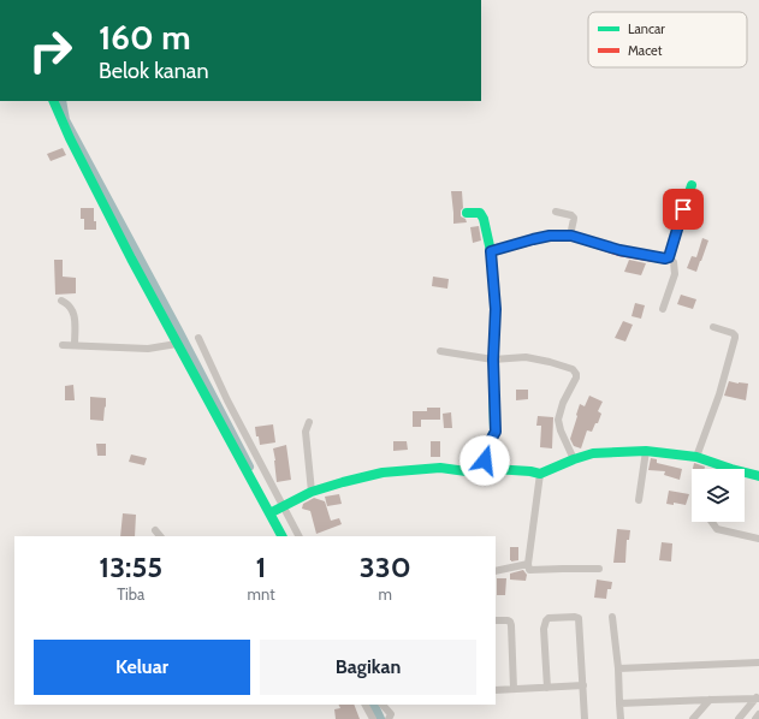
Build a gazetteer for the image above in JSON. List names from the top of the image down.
{
  "legend": ["Lancar", "Macet"],
  "page": {
    "turn": ["160 m", "Belok kanan"],
    "eta": [
      "13:55",
      "Tiba",
      "1",
      "mnt",
      "330",
      "m"
    ],
    "buttons": ["Keluar", "Bagikan"]
  }
}
